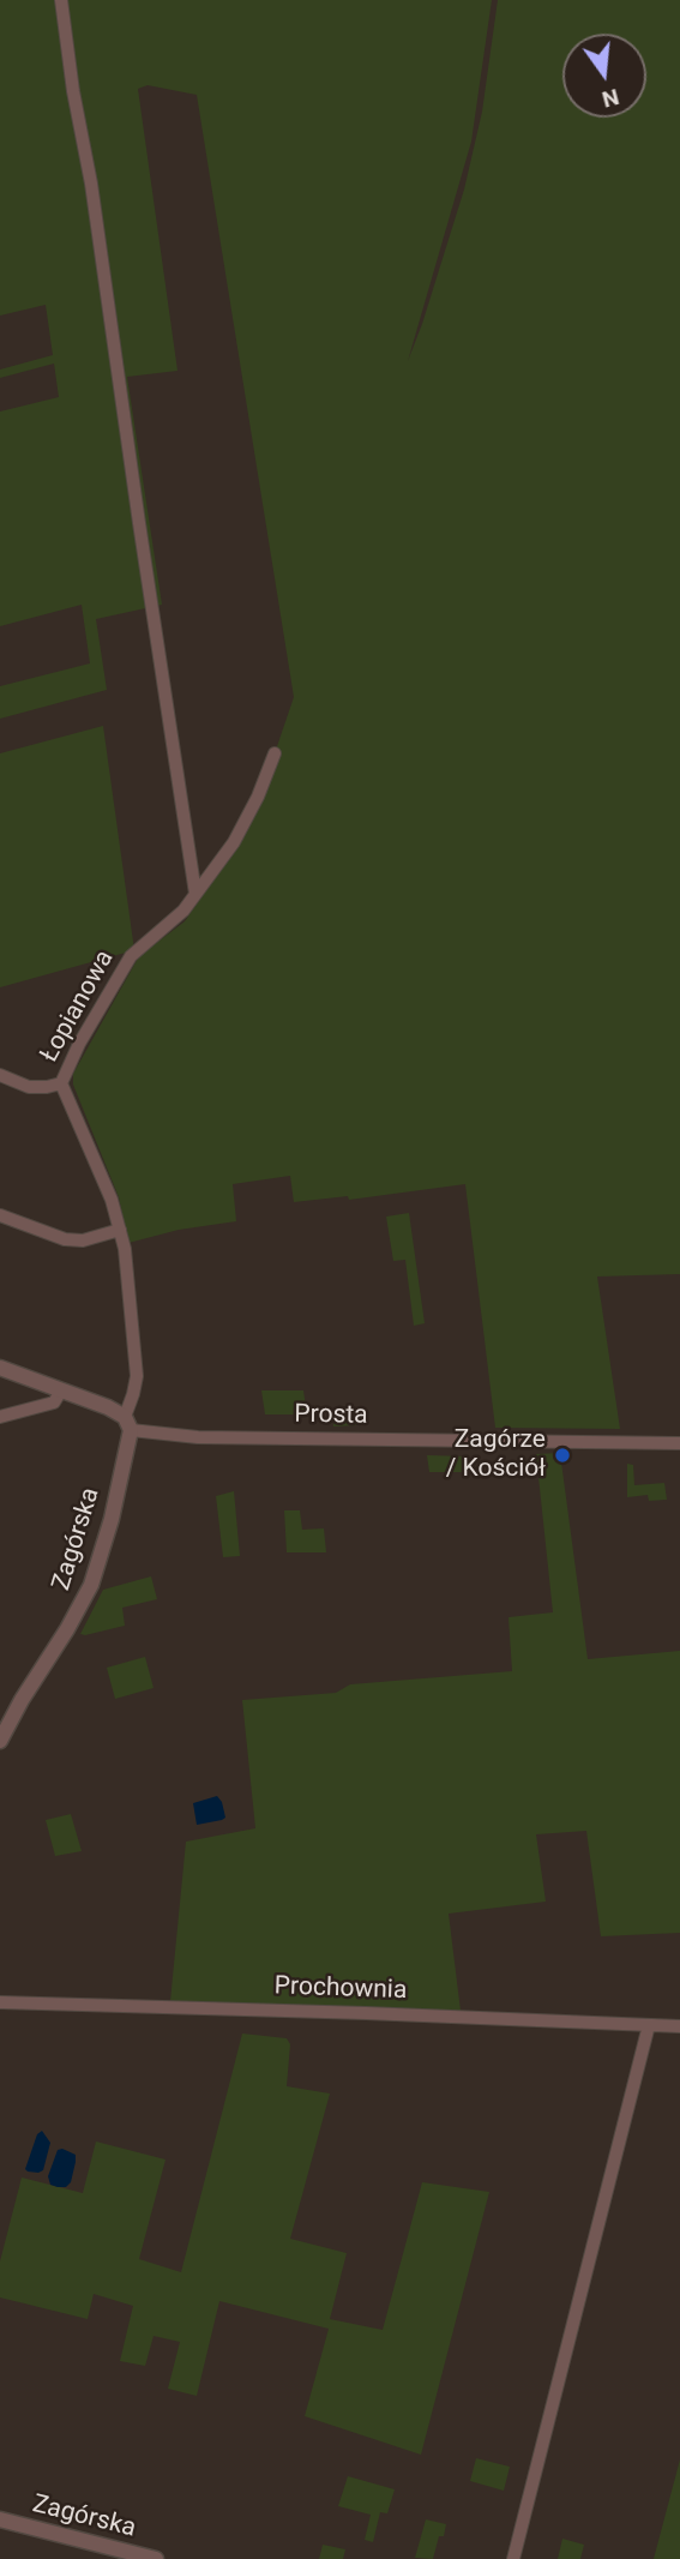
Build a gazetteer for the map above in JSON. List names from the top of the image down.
{
  "streets": {
    "street": [
      "Łopianowa",
      "Prosta",
      "Zagórska",
      "Prochownia"
    ]
  },
  "crossings": [
    ["Łopianowa", "Prosta"],
    ["Łopianowa", "Zagórska"],
    ["Prosta", "Zagórska"]
  ],
  "places": ["Zagórze / Kościół"],
  "north": "bottom"
}
